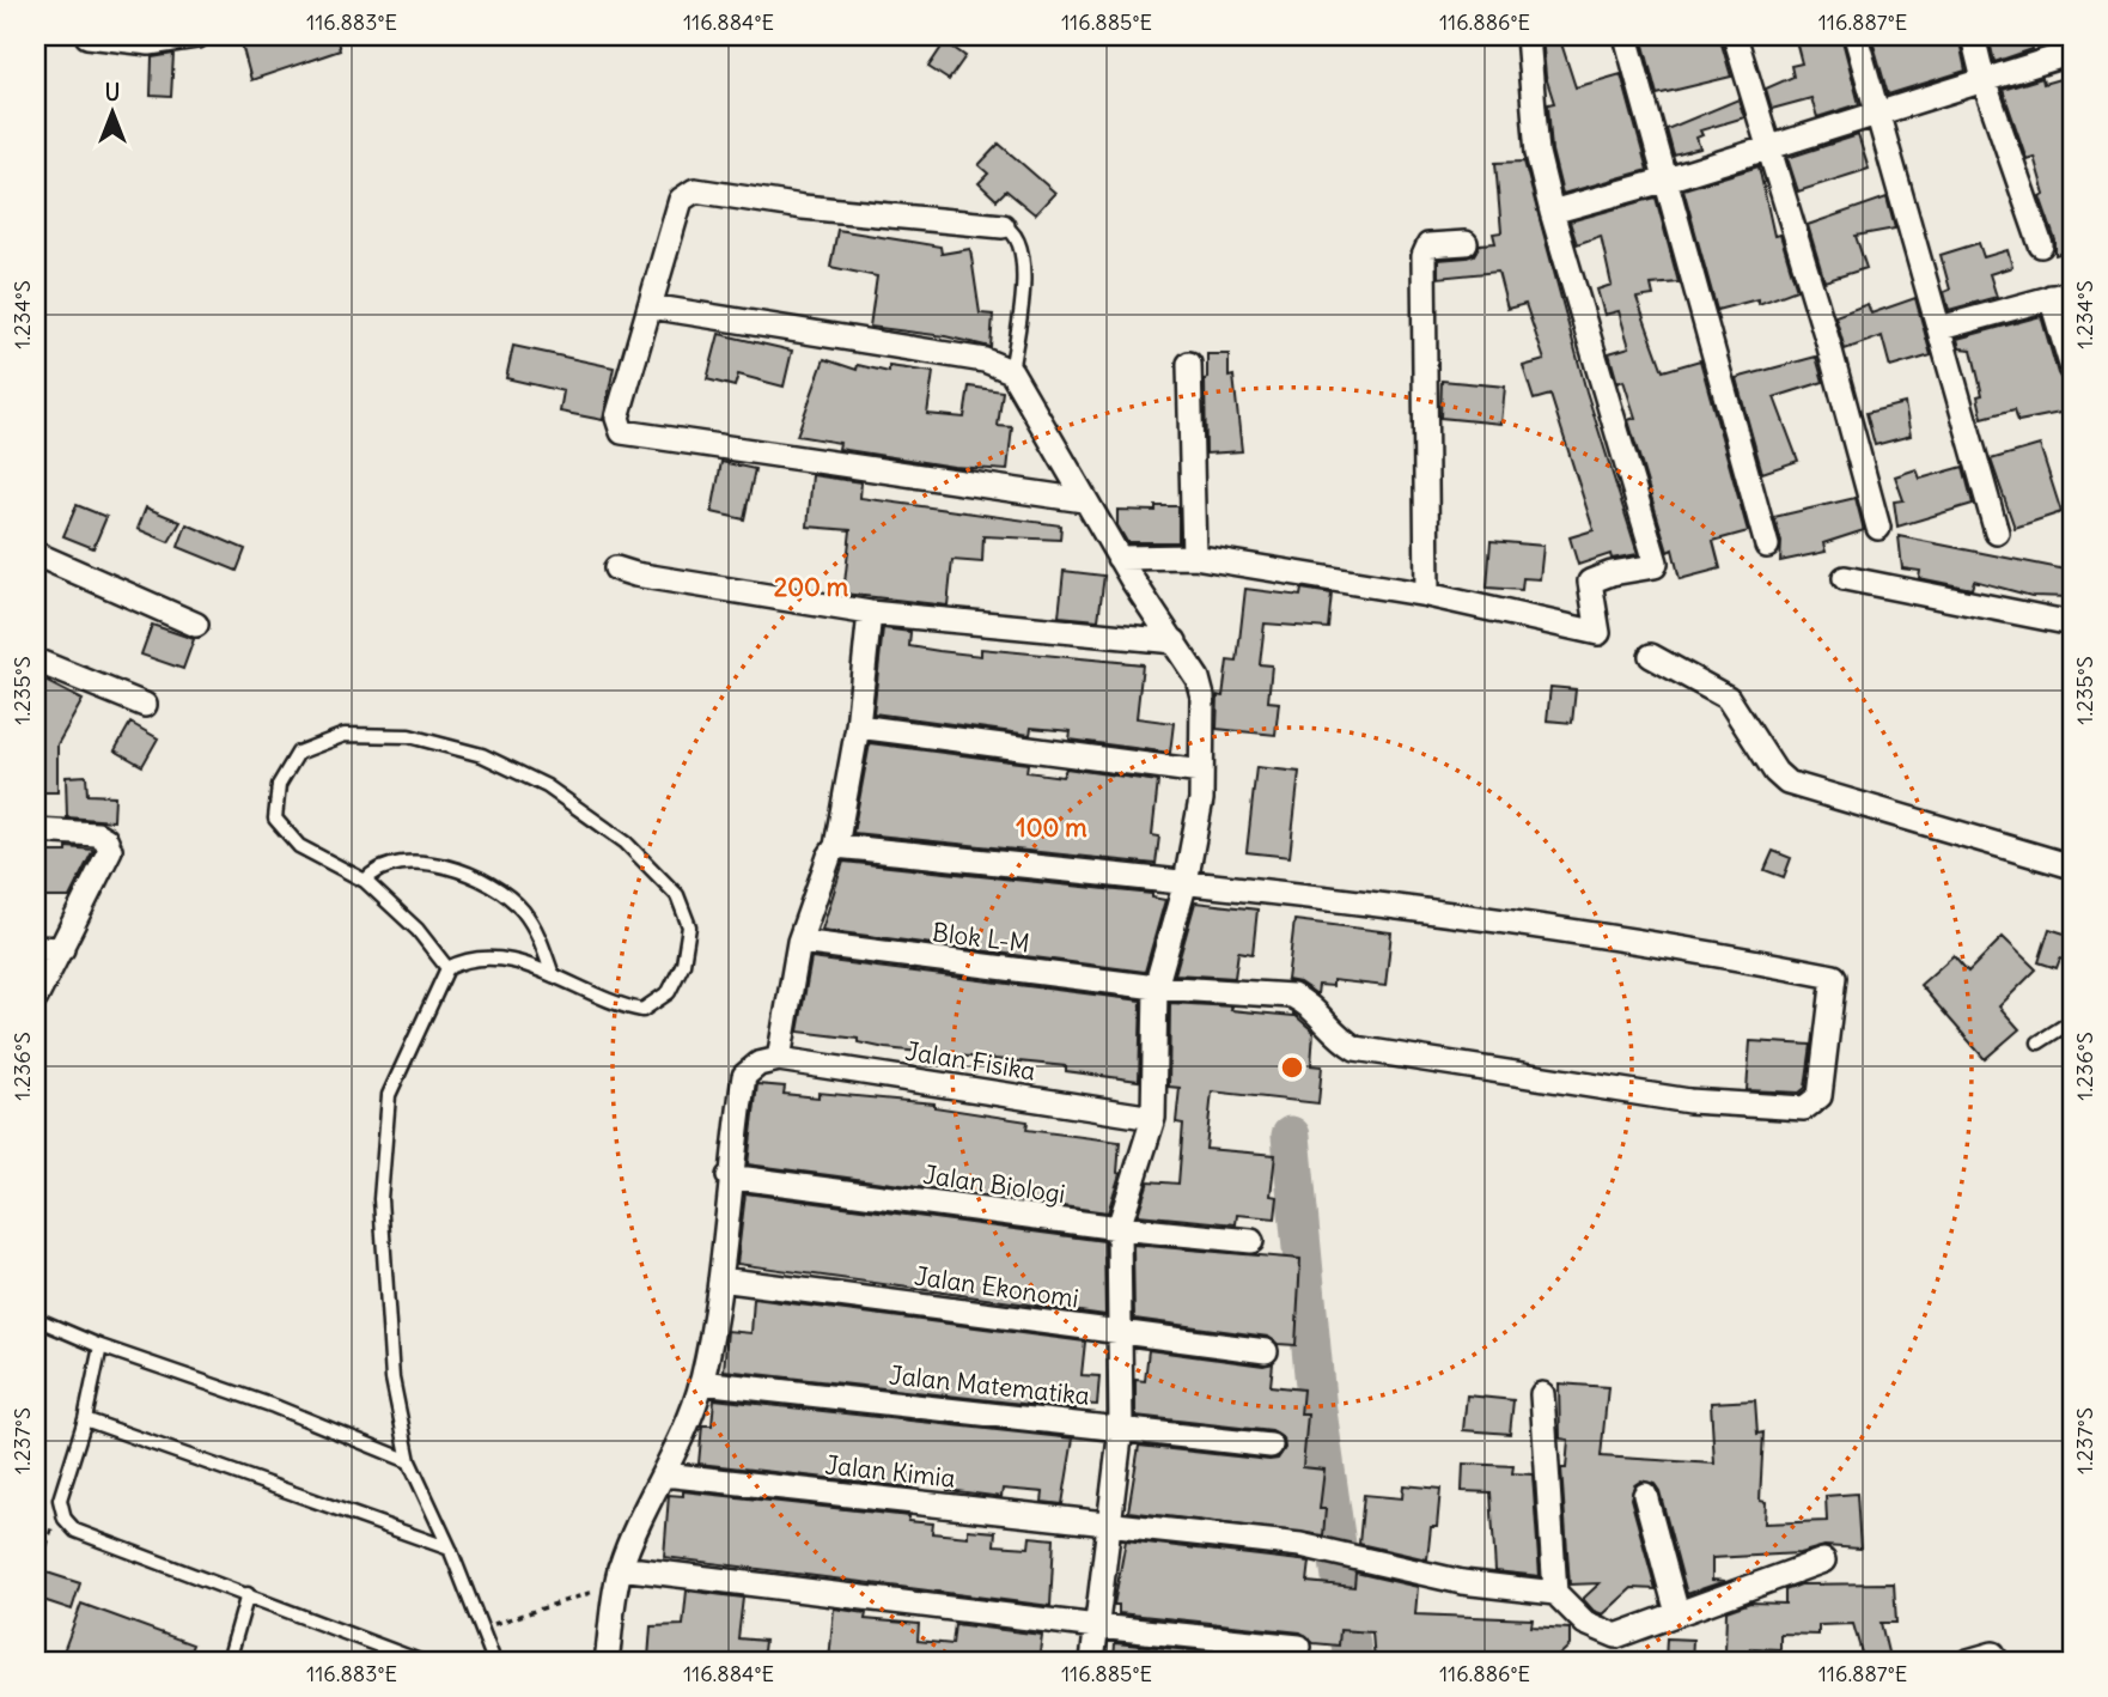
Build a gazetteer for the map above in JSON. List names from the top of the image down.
{
  "streets": {
    "street": [
      "Blok L-M",
      "Jalan Fisika",
      "Jalan Biologi",
      "Jalan Ekonomi",
      "Jalan Matematika",
      "Jalan Kimia"
    ]
  },
  "north": "top",
  "coordinates": [
    "116.883°E",
    "116.884°E",
    "116.885°E",
    "116.886°E",
    "116.887°E",
    "1.234°S",
    "1.235°S",
    "1.236°S",
    "1.237°S"
  ],
  "rings": ["200 m", "100 m"]
}
